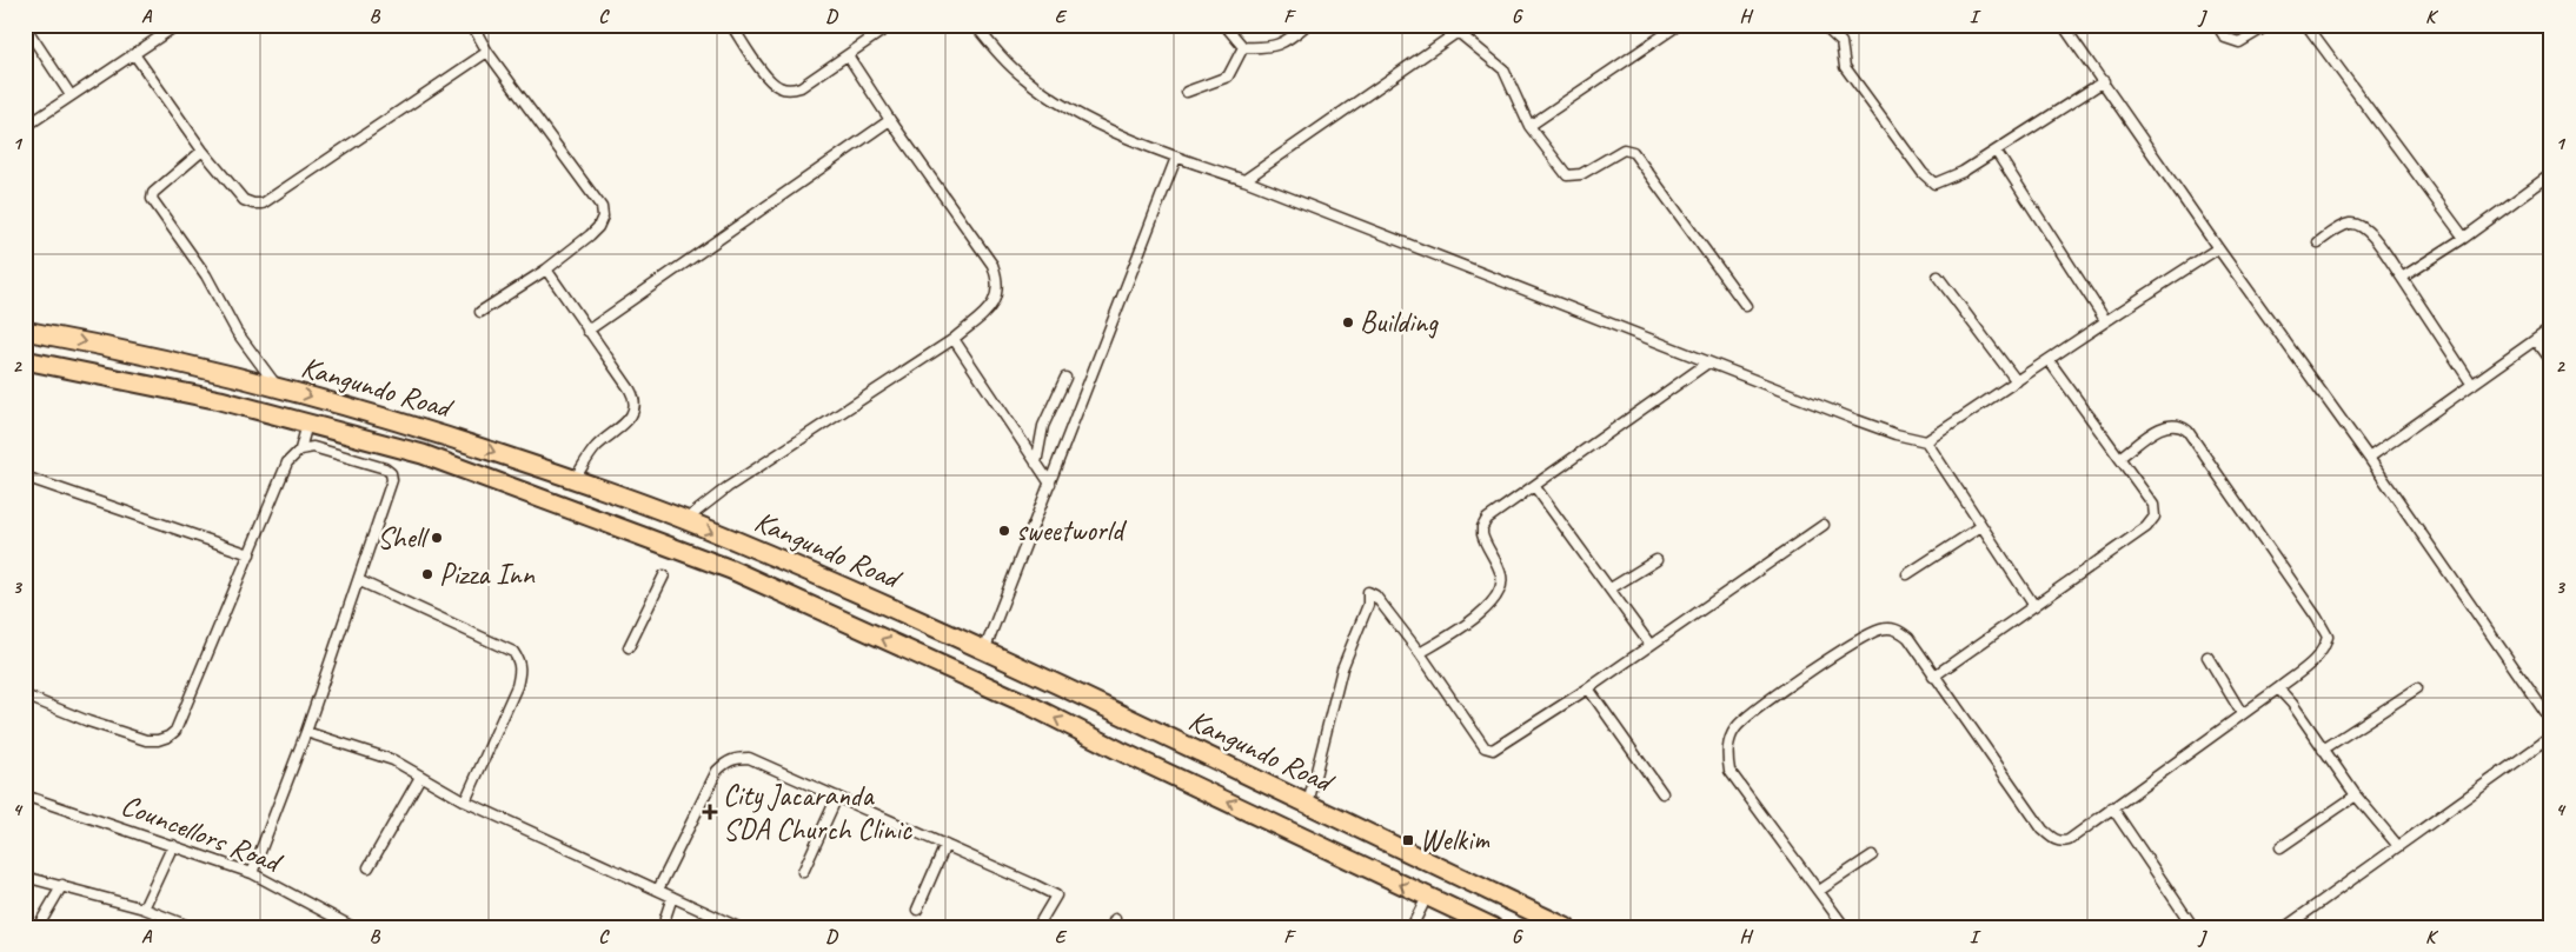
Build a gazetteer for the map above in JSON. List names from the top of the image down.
{
  "streets": {
    "highway": ["Kangundo Road"],
    "street": ["Councellors Road"]
  },
  "places": {
    "other": [
      "Building",
      "sweetworld",
      "Shell",
      "Pizza Inn"
    ],
    "health": ["City Jacaranda SDA Church Clinic"],
    "transit": ["Welkim"]
  },
  "grid": {
    "columns": [
      "A",
      "B",
      "C",
      "D",
      "E",
      "F",
      "G",
      "H",
      "I",
      "J",
      "K"
    ],
    "rows": [
      "1",
      "2",
      "3",
      "4"
    ]
  }
}
